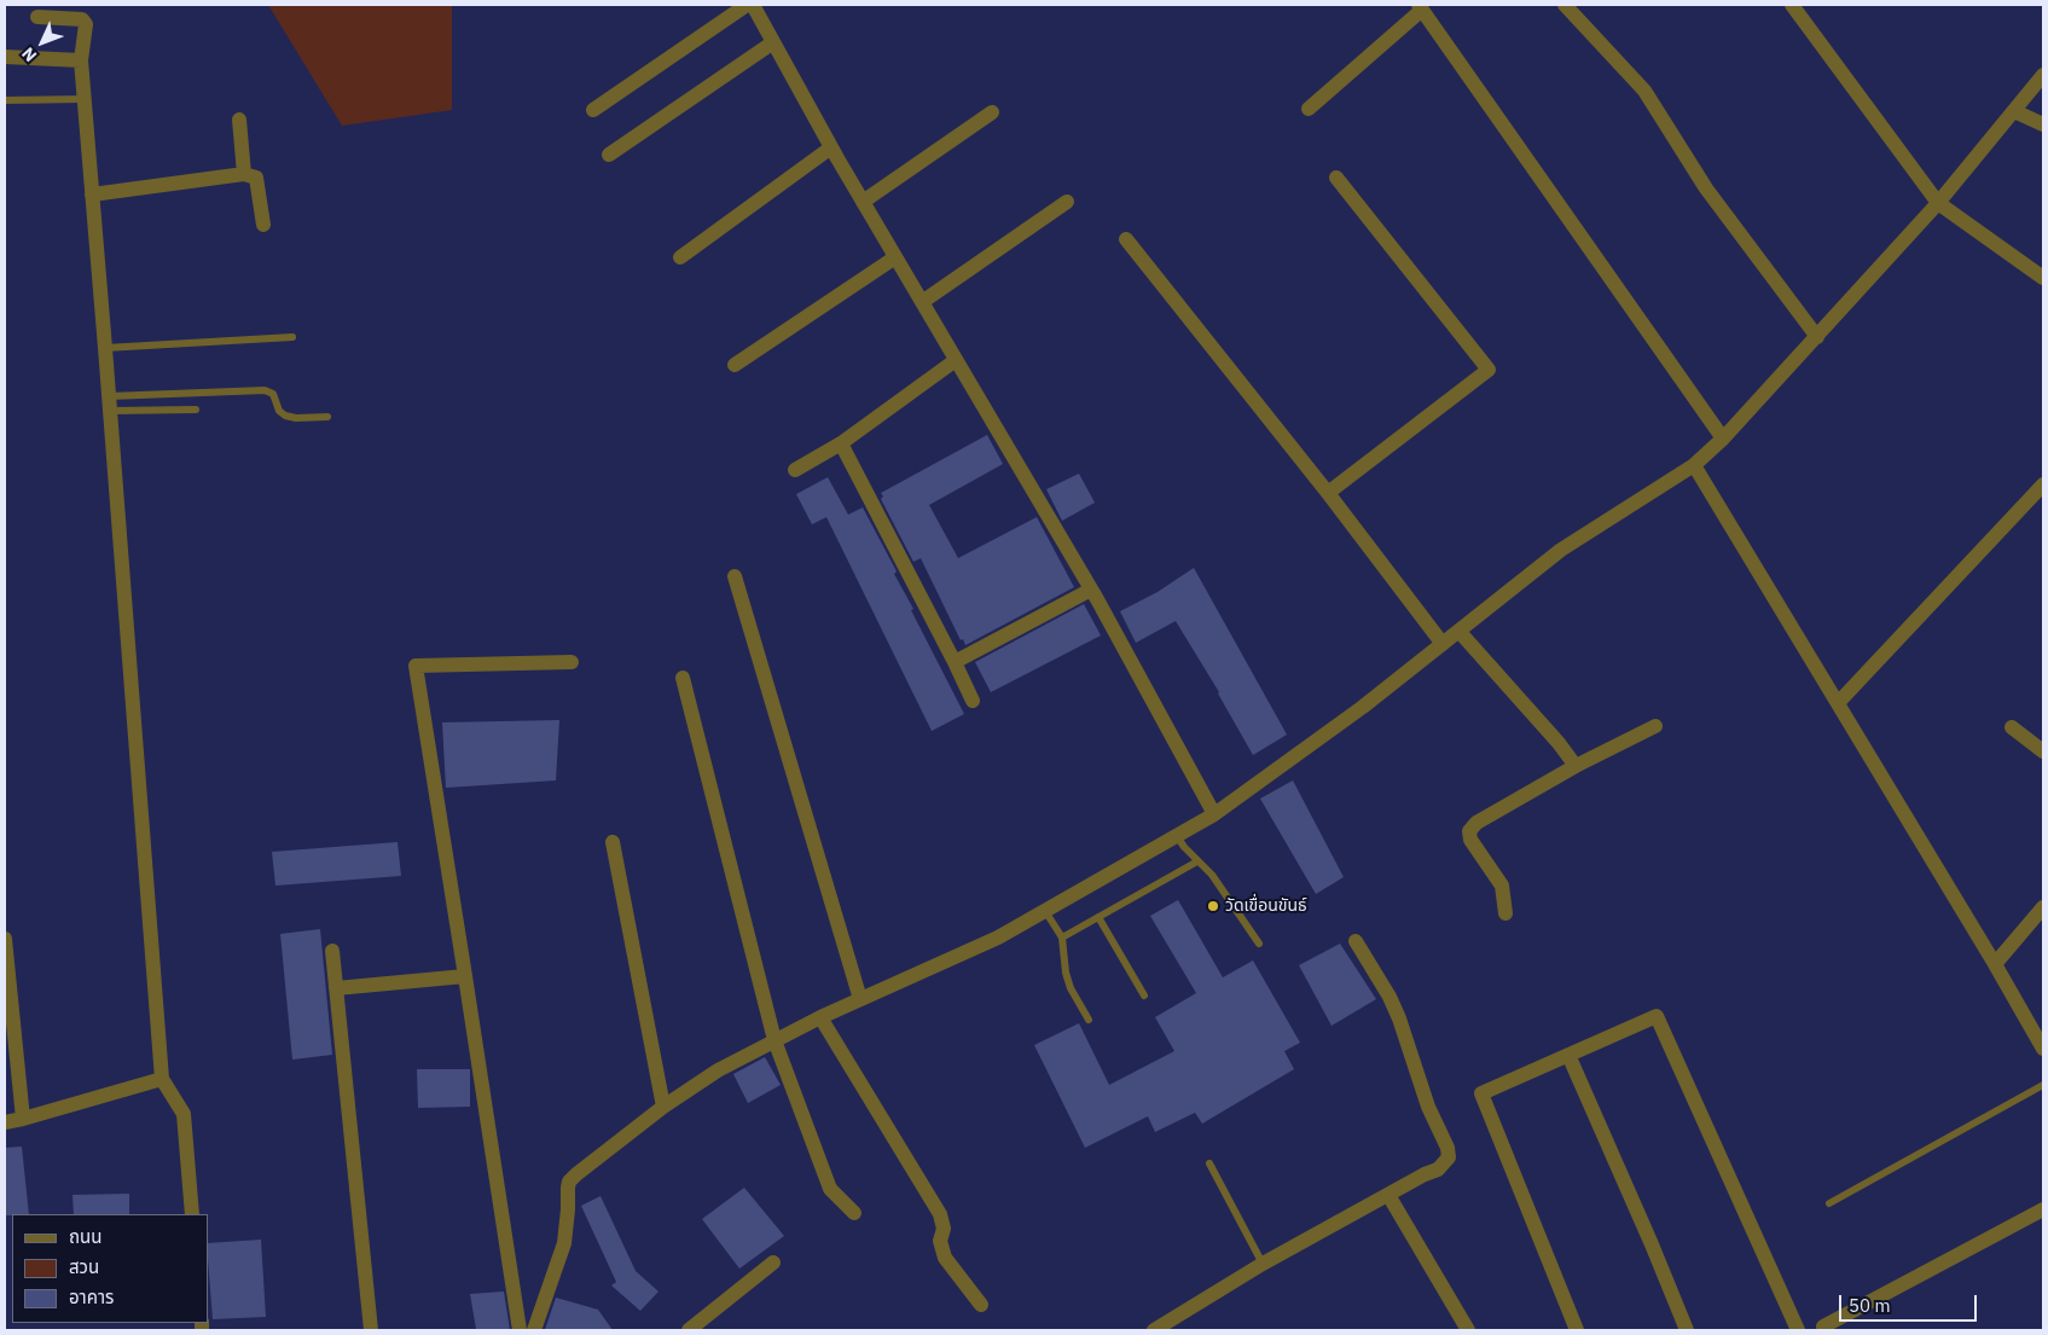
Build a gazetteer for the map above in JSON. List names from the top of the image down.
{
  "places": ["วัดเขื่อนขันธ์"],
  "legend": ["ถนน", "สวน", "อาคาร"],
  "scale_bar": "50 m",
  "north": "bottom left"
}
